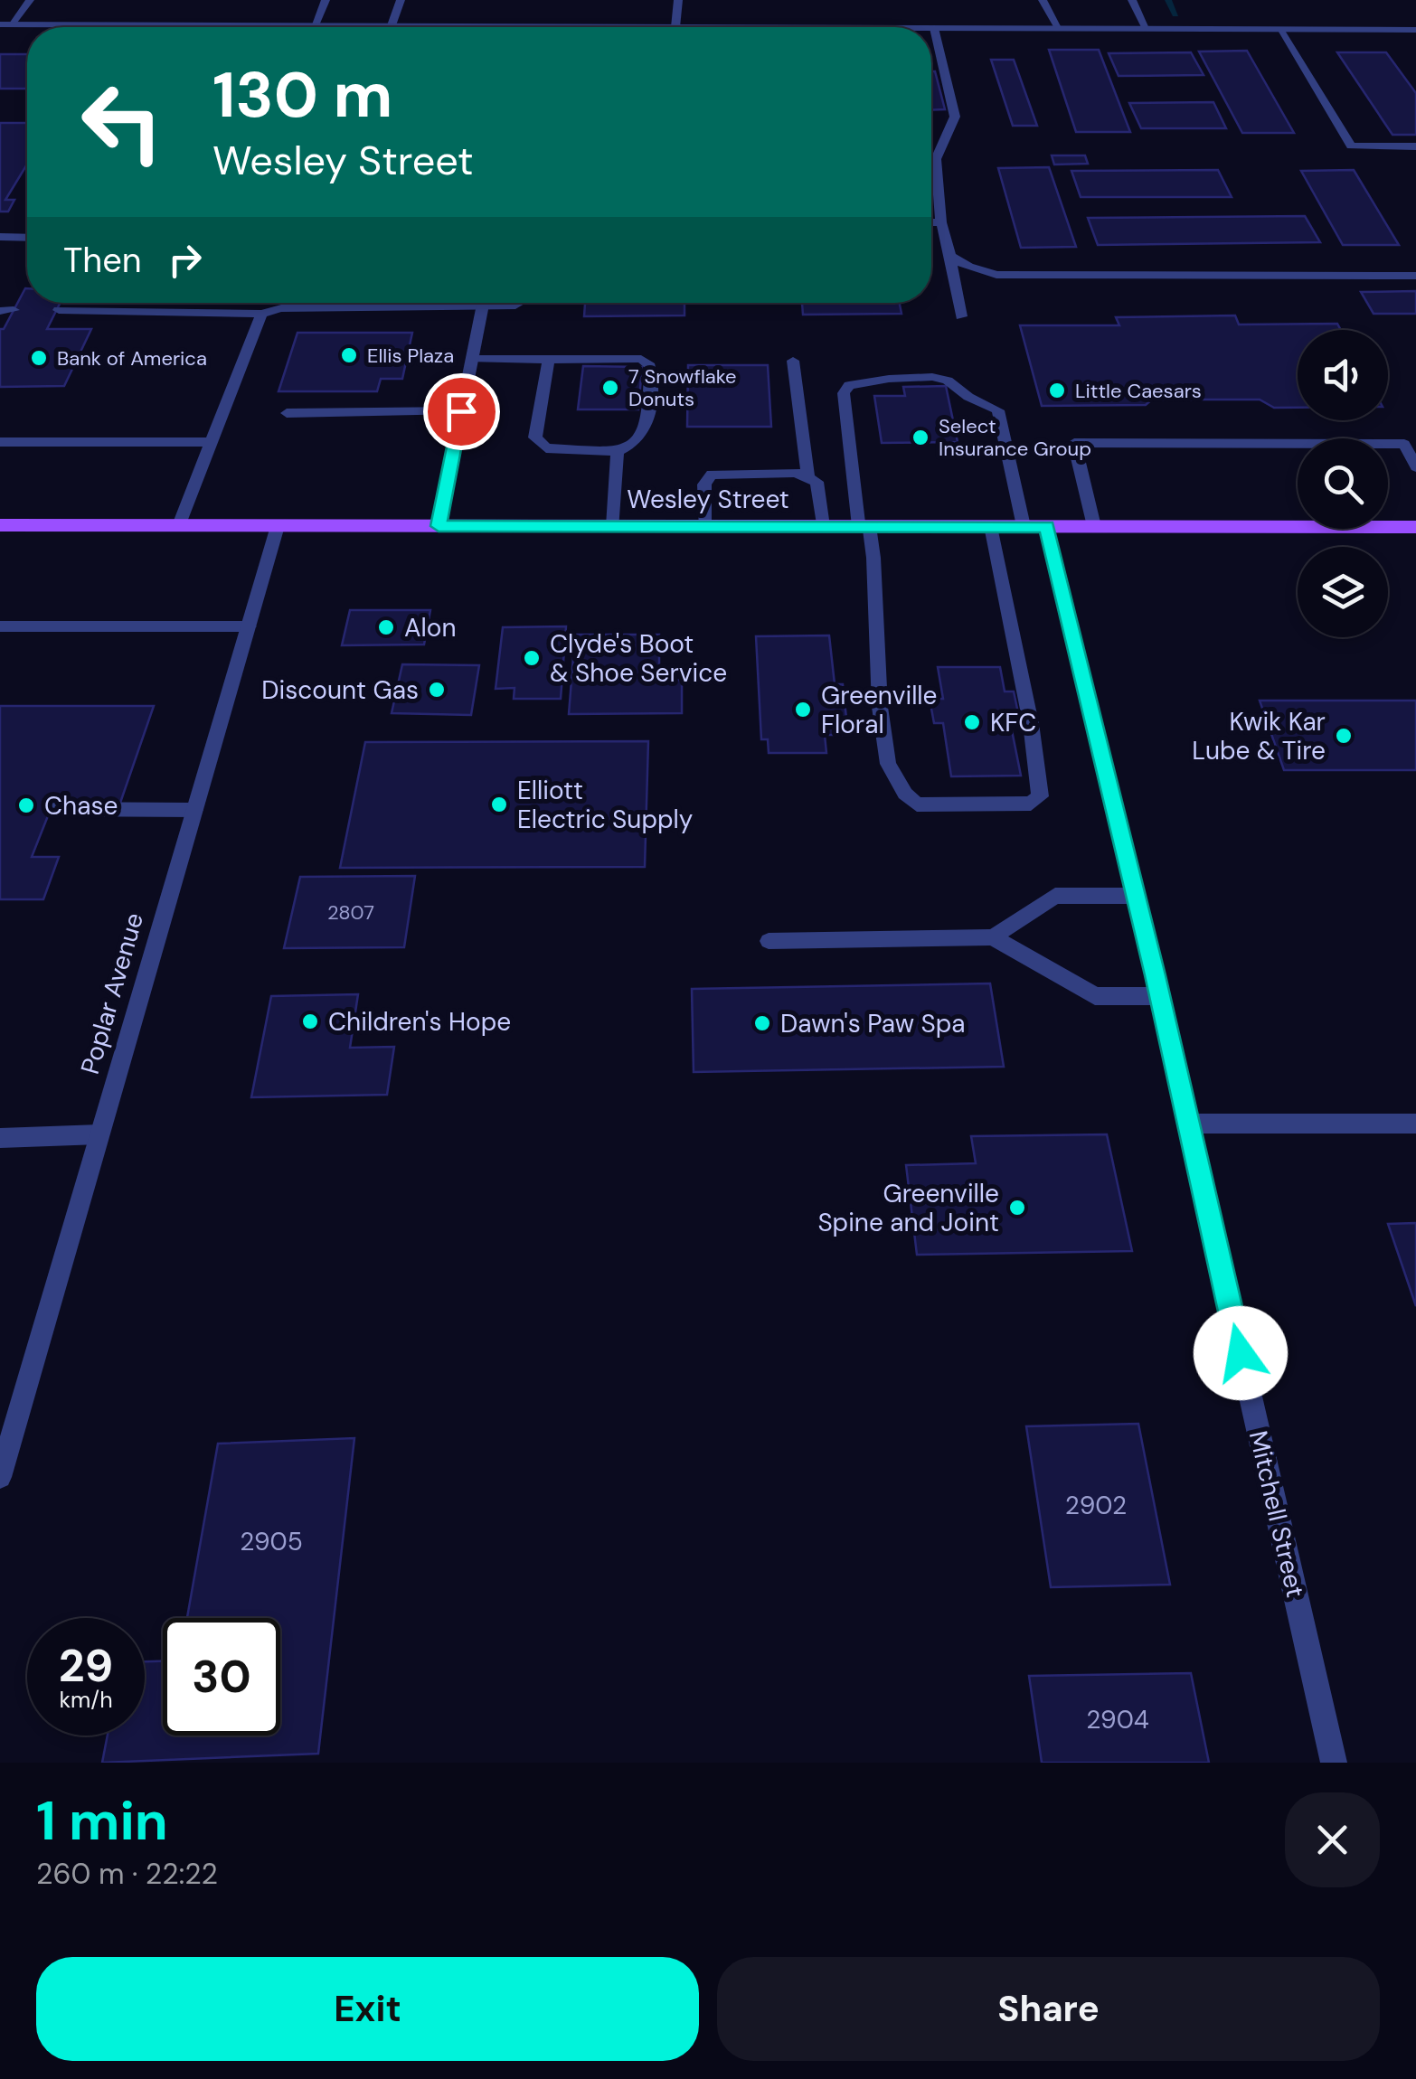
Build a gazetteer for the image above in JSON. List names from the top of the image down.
{
  "streets": {
    "main road": ["Wesley Street"],
    "street": ["Poplar Avenue", "Mitchell Street"]
  },
  "crossings": [
    ["Wesley Street", "Poplar Avenue"],
    ["Wesley Street", "Mitchell Street"]
  ],
  "places": [
    "Ellis Plaza",
    "Bank of America",
    "7 Snowflake Donuts",
    "Little Caesars",
    "Select Insurance Group",
    "Alon",
    "Clyde's Boot & Shoe Service",
    "Discount Gas",
    "Greenville Floral",
    "KFC",
    "Kwik Kar Lube & Tire",
    "Elliott Electric Supply",
    "Chase",
    "Children's Hope",
    "Dawn's Paw Spa",
    "Greenville Spine and Joint"
  ],
  "house_numbers": [
    "2807",
    "2902",
    "2905",
    "2904"
  ],
  "page": {
    "turn": ["130 m", "Wesley Street"],
    "then": "Then",
    "speed": "29 km/h",
    "limit": "30",
    "heading": ["1 min", "260 m · 22:22"],
    "buttons": ["Exit", "Share"]
  }
}
